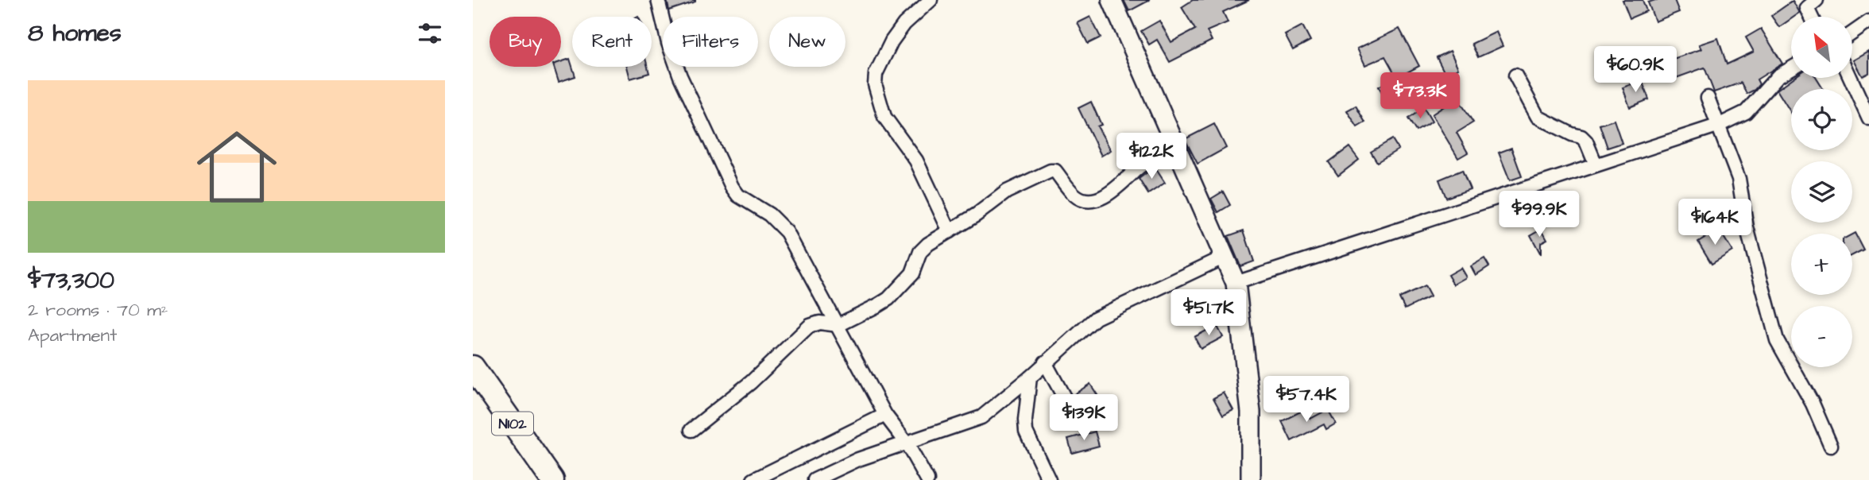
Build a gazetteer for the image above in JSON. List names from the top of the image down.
{
  "streets": {
    "highway": ["N102"]
  },
  "north": "top left",
  "page": {
    "heading": "8 homes",
    "map_buttons": ["+", "−"],
    "chip": [
      "Buy",
      "Rent",
      "Filters",
      "New"
    ],
    "price": [
      "$60.9K",
      "$73.3K",
      "$122K",
      "$99.9K",
      "$164K",
      "$51.7K",
      "$57.4K",
      "$139K"
    ],
    "list": [
      {
        "name": "$73,300",
        "note": "2 rooms · 70 m² · Apartment"
      }
    ]
  }
}
